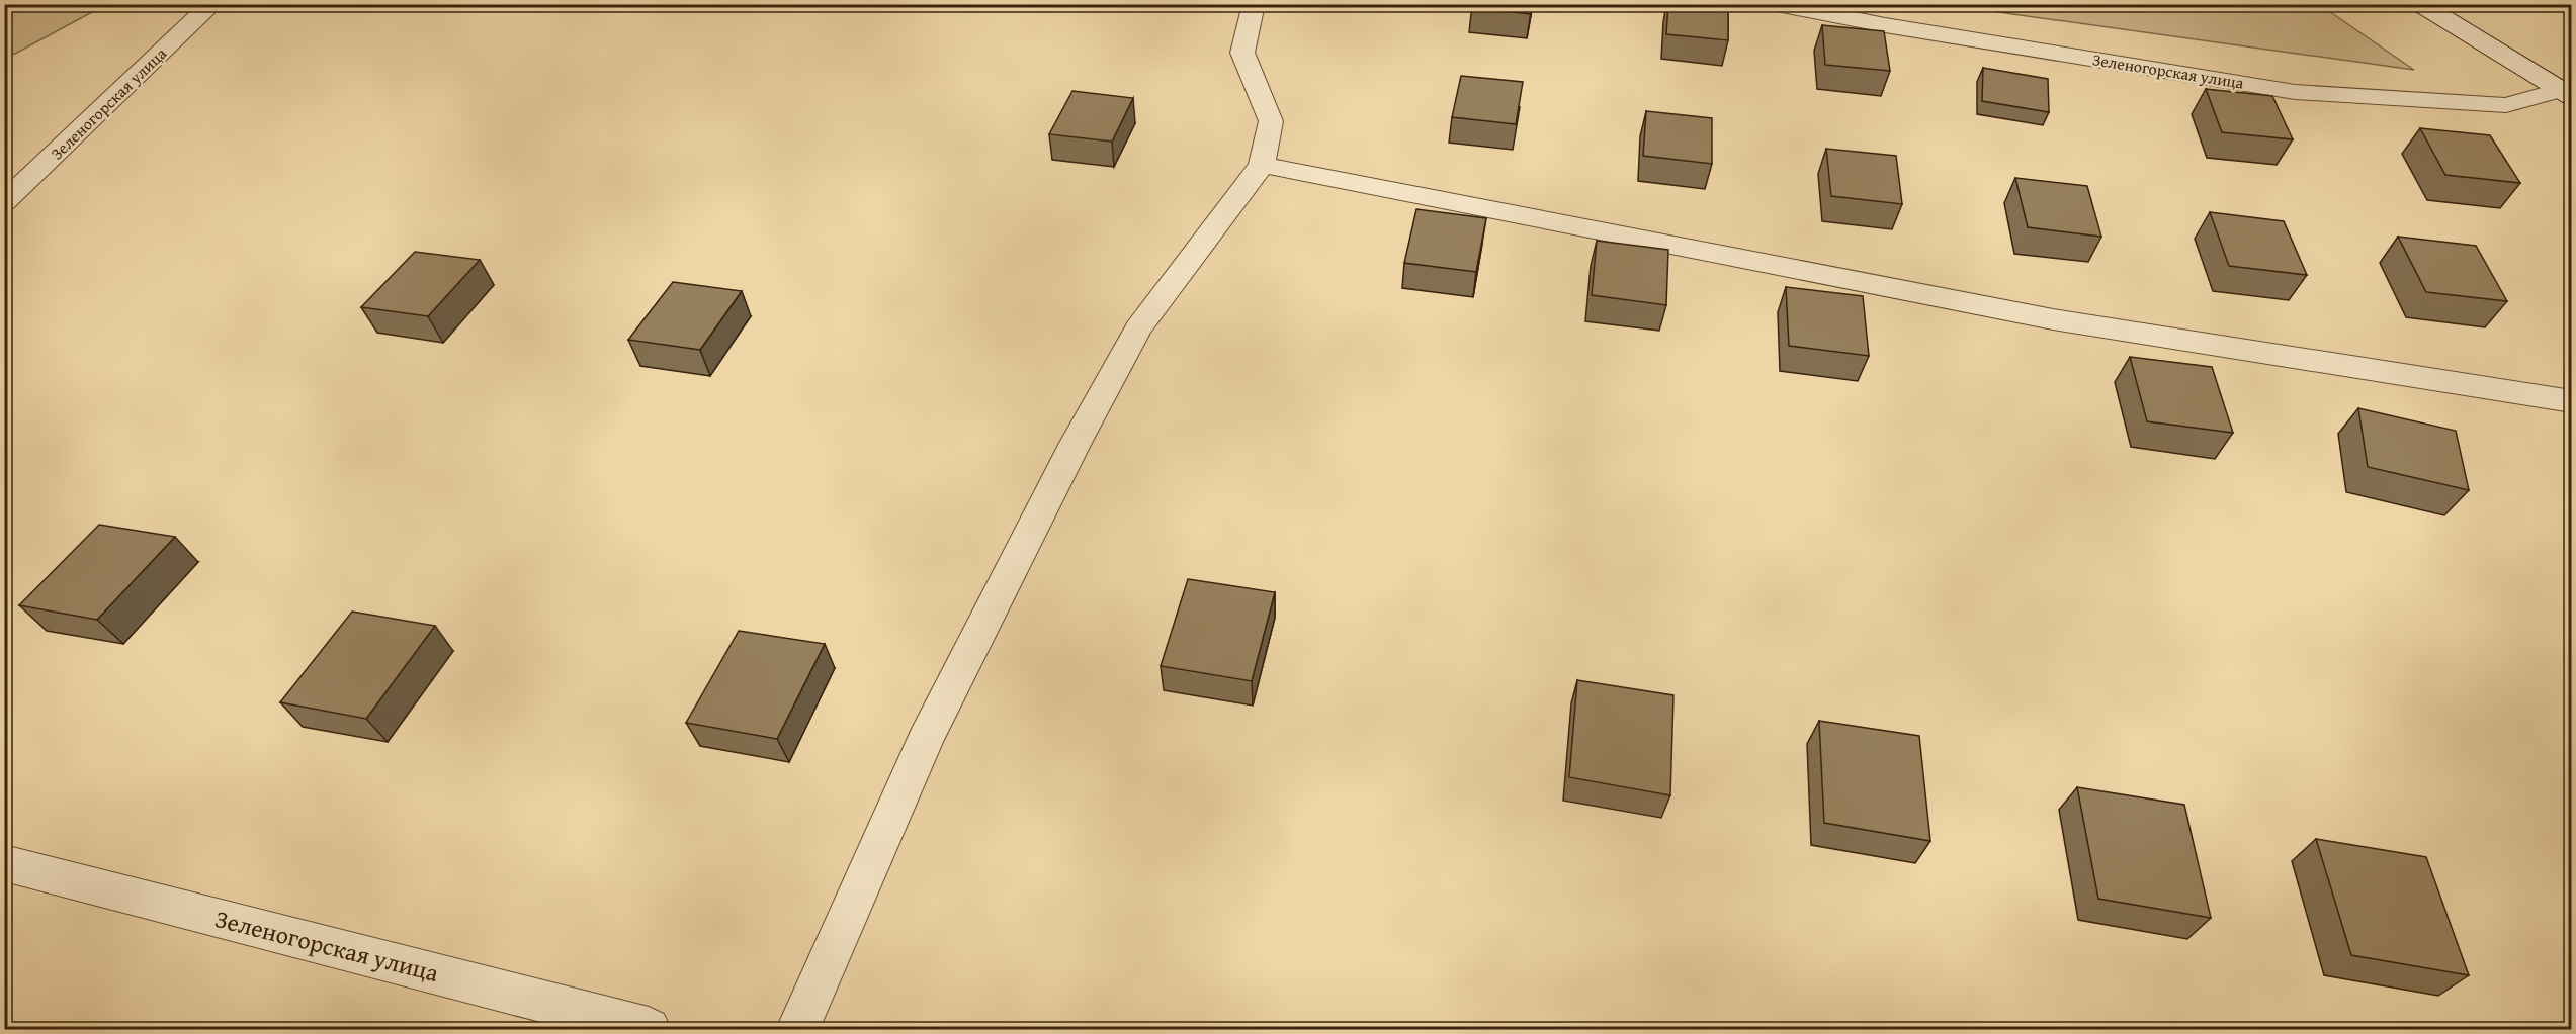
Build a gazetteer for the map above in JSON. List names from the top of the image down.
{
  "streets": {
    "street": ["Зеленогорская улица"]
  }
}
